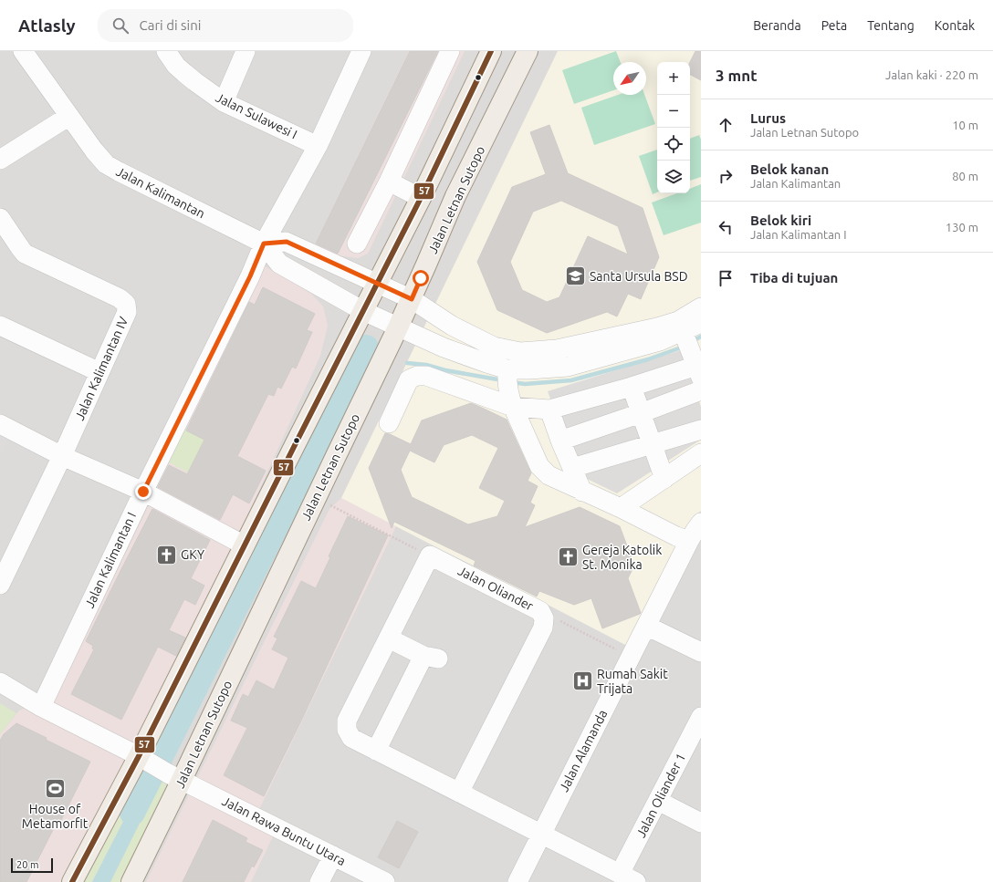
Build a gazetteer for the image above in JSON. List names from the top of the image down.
{
  "streets": {
    "main road": ["Jalan Letnan Sutopo"],
    "street": [
      "Jalan Sulawesi I",
      "Jalan Kalimantan",
      "Jalan Kalimantan IV",
      "Jalan Kalimantan I",
      "Jalan Oliander",
      "Jalan Alamanda",
      "Jalan Oliander 1",
      "Jalan Rawa Buntu Utara"
    ]
  },
  "crossings": [
    ["Jalan Sulawesi I", "Jalan Kalimantan I"],
    ["Jalan Kalimantan", "Jalan Letnan Sutopo"],
    ["Jalan Kalimantan", "Jalan Kalimantan I"],
    ["Jalan Letnan Sutopo", "Jalan Rawa Buntu Utara"],
    ["Jalan Kalimantan I", "Jalan Rawa Buntu Utara"]
  ],
  "places": {
    "school or university": ["Santa Ursula BSD"],
    "church": ["GKY", "Gereja Katolik St. Monika"],
    "hospital": ["Rumah Sakit Trijata"],
    "sports": ["House of Metamorfit"]
  },
  "lines": ["transit line 57"],
  "scale_bar": "20 m",
  "north": "bottom left",
  "page": {
    "header": "Atlasly",
    "search": "Cari di sini",
    "nav": [
      "Beranda",
      "Peta",
      "Tentang",
      "Kontak"
    ],
    "heading": ["3 mnt", "Jalan kaki · 220 m"],
    "map_buttons": ["+", "−"],
    "list": [
      ["Lurus", "Jalan Letnan Sutopo", "10 m"],
      ["Belok kanan", "Jalan Kalimantan", "80 m"],
      ["Belok kiri", "Jalan Kalimantan I", "130 m"],
      "Tiba di tujuan"
    ],
    "scale": "20 m"
  }
}
